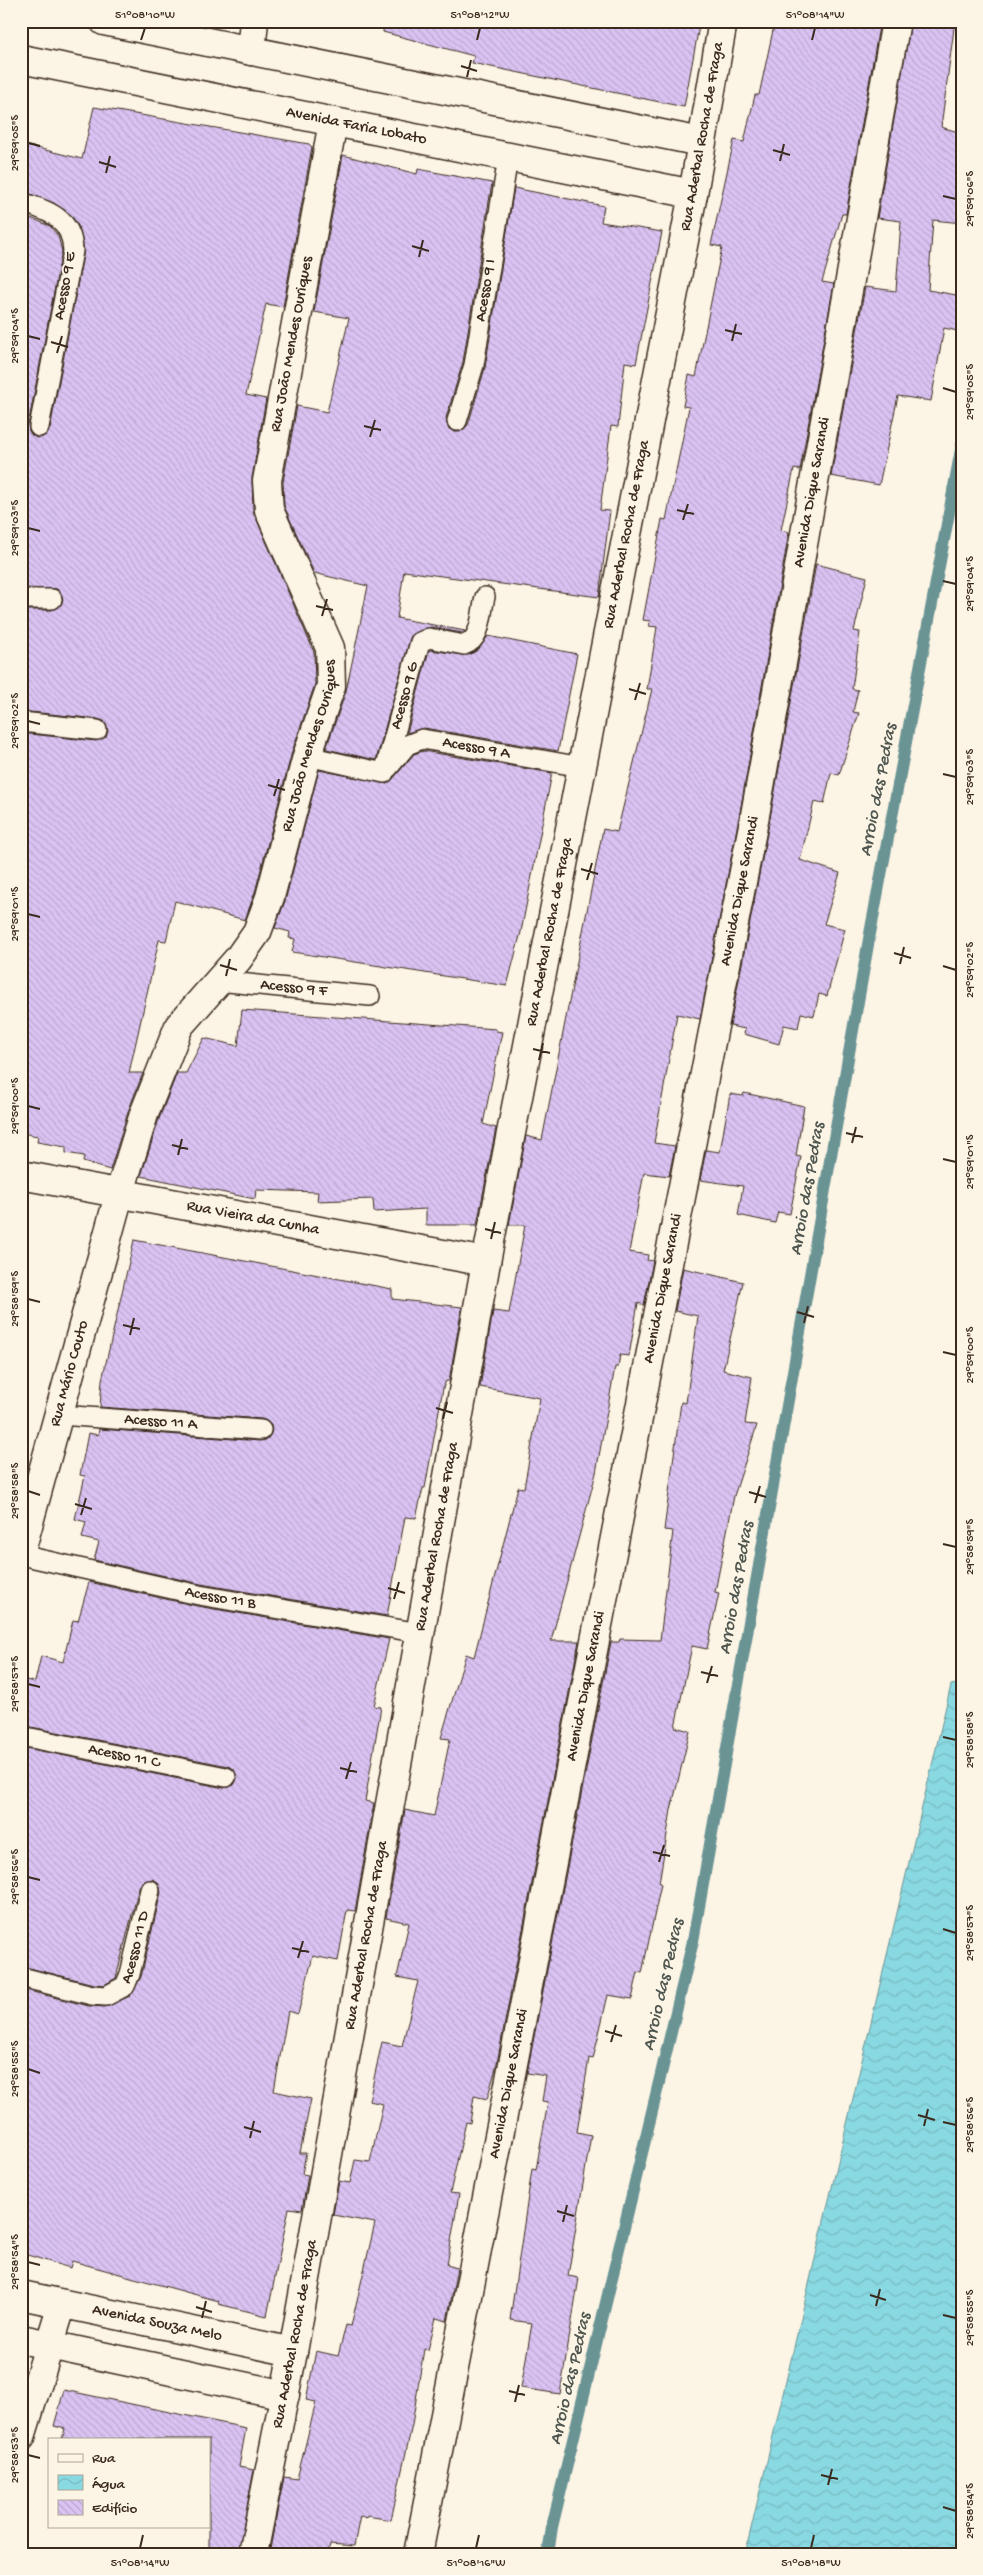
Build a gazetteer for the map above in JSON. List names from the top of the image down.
{
  "streets": {
    "street": [
      "Avenida Faria Lobato",
      "Rua Aderbal Rocha de Fraga",
      "Rua João Mendes Ouriques",
      "Avenida Dique Sarandi",
      "Rua Vieira da Cunha",
      "Rua Mário Couto",
      "Avenida Souza Melo"
    ],
    "lane": [
      "Acesso 9 E",
      "Acesso 9 I",
      "Acesso 9 G",
      "Acesso 9 A",
      "Acesso 9 F",
      "Acesso 11 A",
      "Acesso 11 B",
      "Acesso 11 C",
      "Acesso 11 D"
    ]
  },
  "crossings": [
    ["Avenida Faria Lobato", "Rua Aderbal Rocha de Fraga"],
    ["Avenida Faria Lobato", "Acesso 9 I"],
    ["Avenida Faria Lobato", "Rua João Mendes Ouriques"],
    ["Rua Aderbal Rocha de Fraga", "Acesso 9 A"],
    ["Rua Aderbal Rocha de Fraga", "Rua Vieira da Cunha"],
    ["Rua Aderbal Rocha de Fraga", "Acesso 11 B"],
    ["Rua Aderbal Rocha de Fraga", "Avenida Souza Melo"],
    ["Rua João Mendes Ouriques", "Acesso 9 F"],
    ["Rua João Mendes Ouriques", "Rua Vieira da Cunha"],
    ["Rua João Mendes Ouriques", "Rua Mário Couto"],
    ["Acesso 9 G", "Acesso 9 A"],
    ["Rua Vieira da Cunha", "Rua Mário Couto"],
    ["Rua Mário Couto", "Acesso 11 A"]
  ],
  "water": ["Arroio das Pedras"],
  "legend": ["Rua", "Água", "Edifício"],
  "coordinates": [
    "51°08'10\"W",
    "51°08'12\"W",
    "51°08'14\"W",
    "29°59'05\"S",
    "29°59'06\"S",
    "29°59'04\"S",
    "29°59'03\"S",
    "29°59'02\"S",
    "29°59'01\"S",
    "29°59'00\"S",
    "29°58'59\"S",
    "29°58'58\"S",
    "29°58'57\"S",
    "29°58'56\"S",
    "29°58'55\"S",
    "29°58'54\"S",
    "29°58'53\"S",
    "51°08'16\"W",
    "51°08'18\"W"
  ]
}
